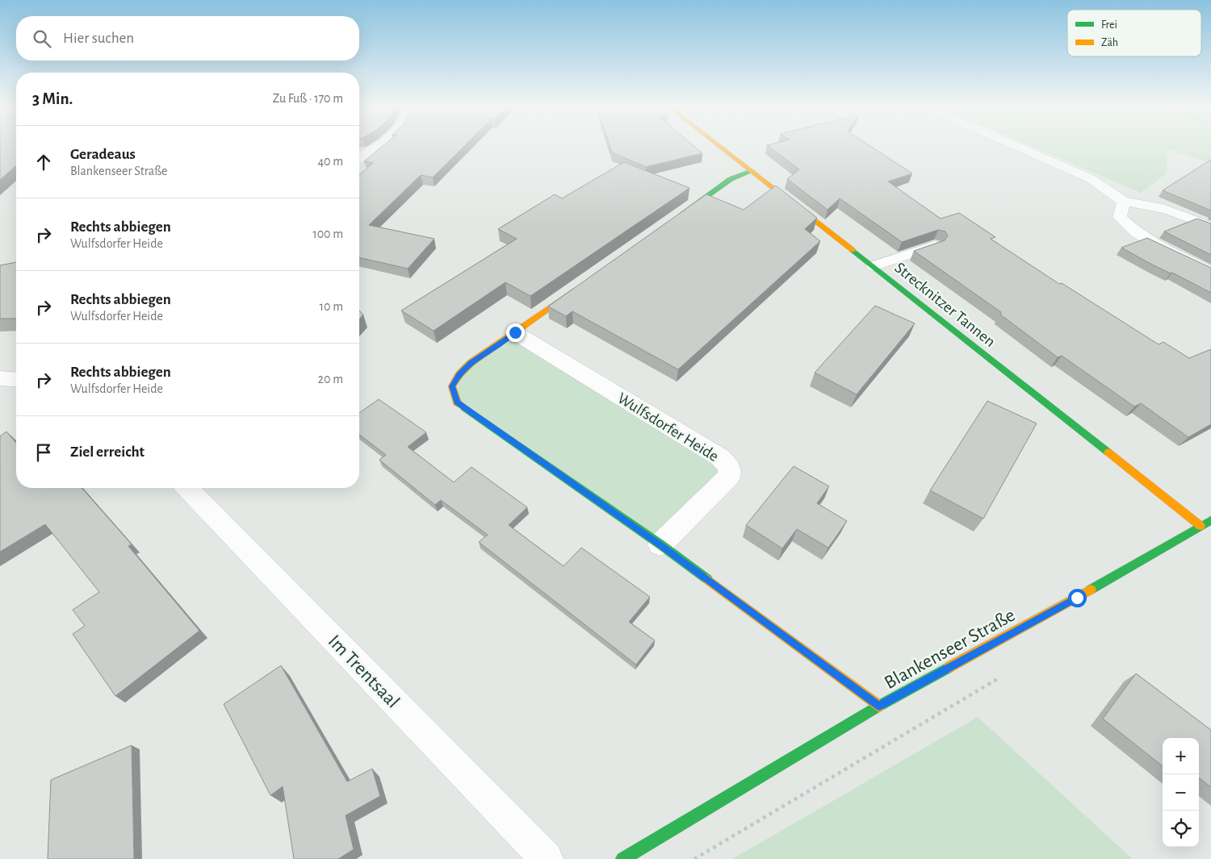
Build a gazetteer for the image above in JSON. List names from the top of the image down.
{
  "streets": {
    "street": [
      "Strecknitzer Tannen",
      "Wulfsdorfer Heide",
      "Blankenseer Straße",
      "Im Trentsaal"
    ]
  },
  "crossings": [
    ["Strecknitzer Tannen", "Blankenseer Straße"]
  ],
  "legend": ["Frei", "Zäh"],
  "page": {
    "search": "Hier suchen",
    "heading": ["3 Min.", "Zu Fuß · 170 m"],
    "list": [
      ["Geradeaus", "Blankenseer Straße", "40 m"],
      ["Rechts abbiegen", "Wulfsdorfer Heide", "100 m"],
      ["Rechts abbiegen", "Wulfsdorfer Heide", "10 m"],
      ["Rechts abbiegen", "Wulfsdorfer Heide", "20 m"],
      "Ziel erreicht"
    ],
    "map_buttons": ["+", "−"]
  }
}
